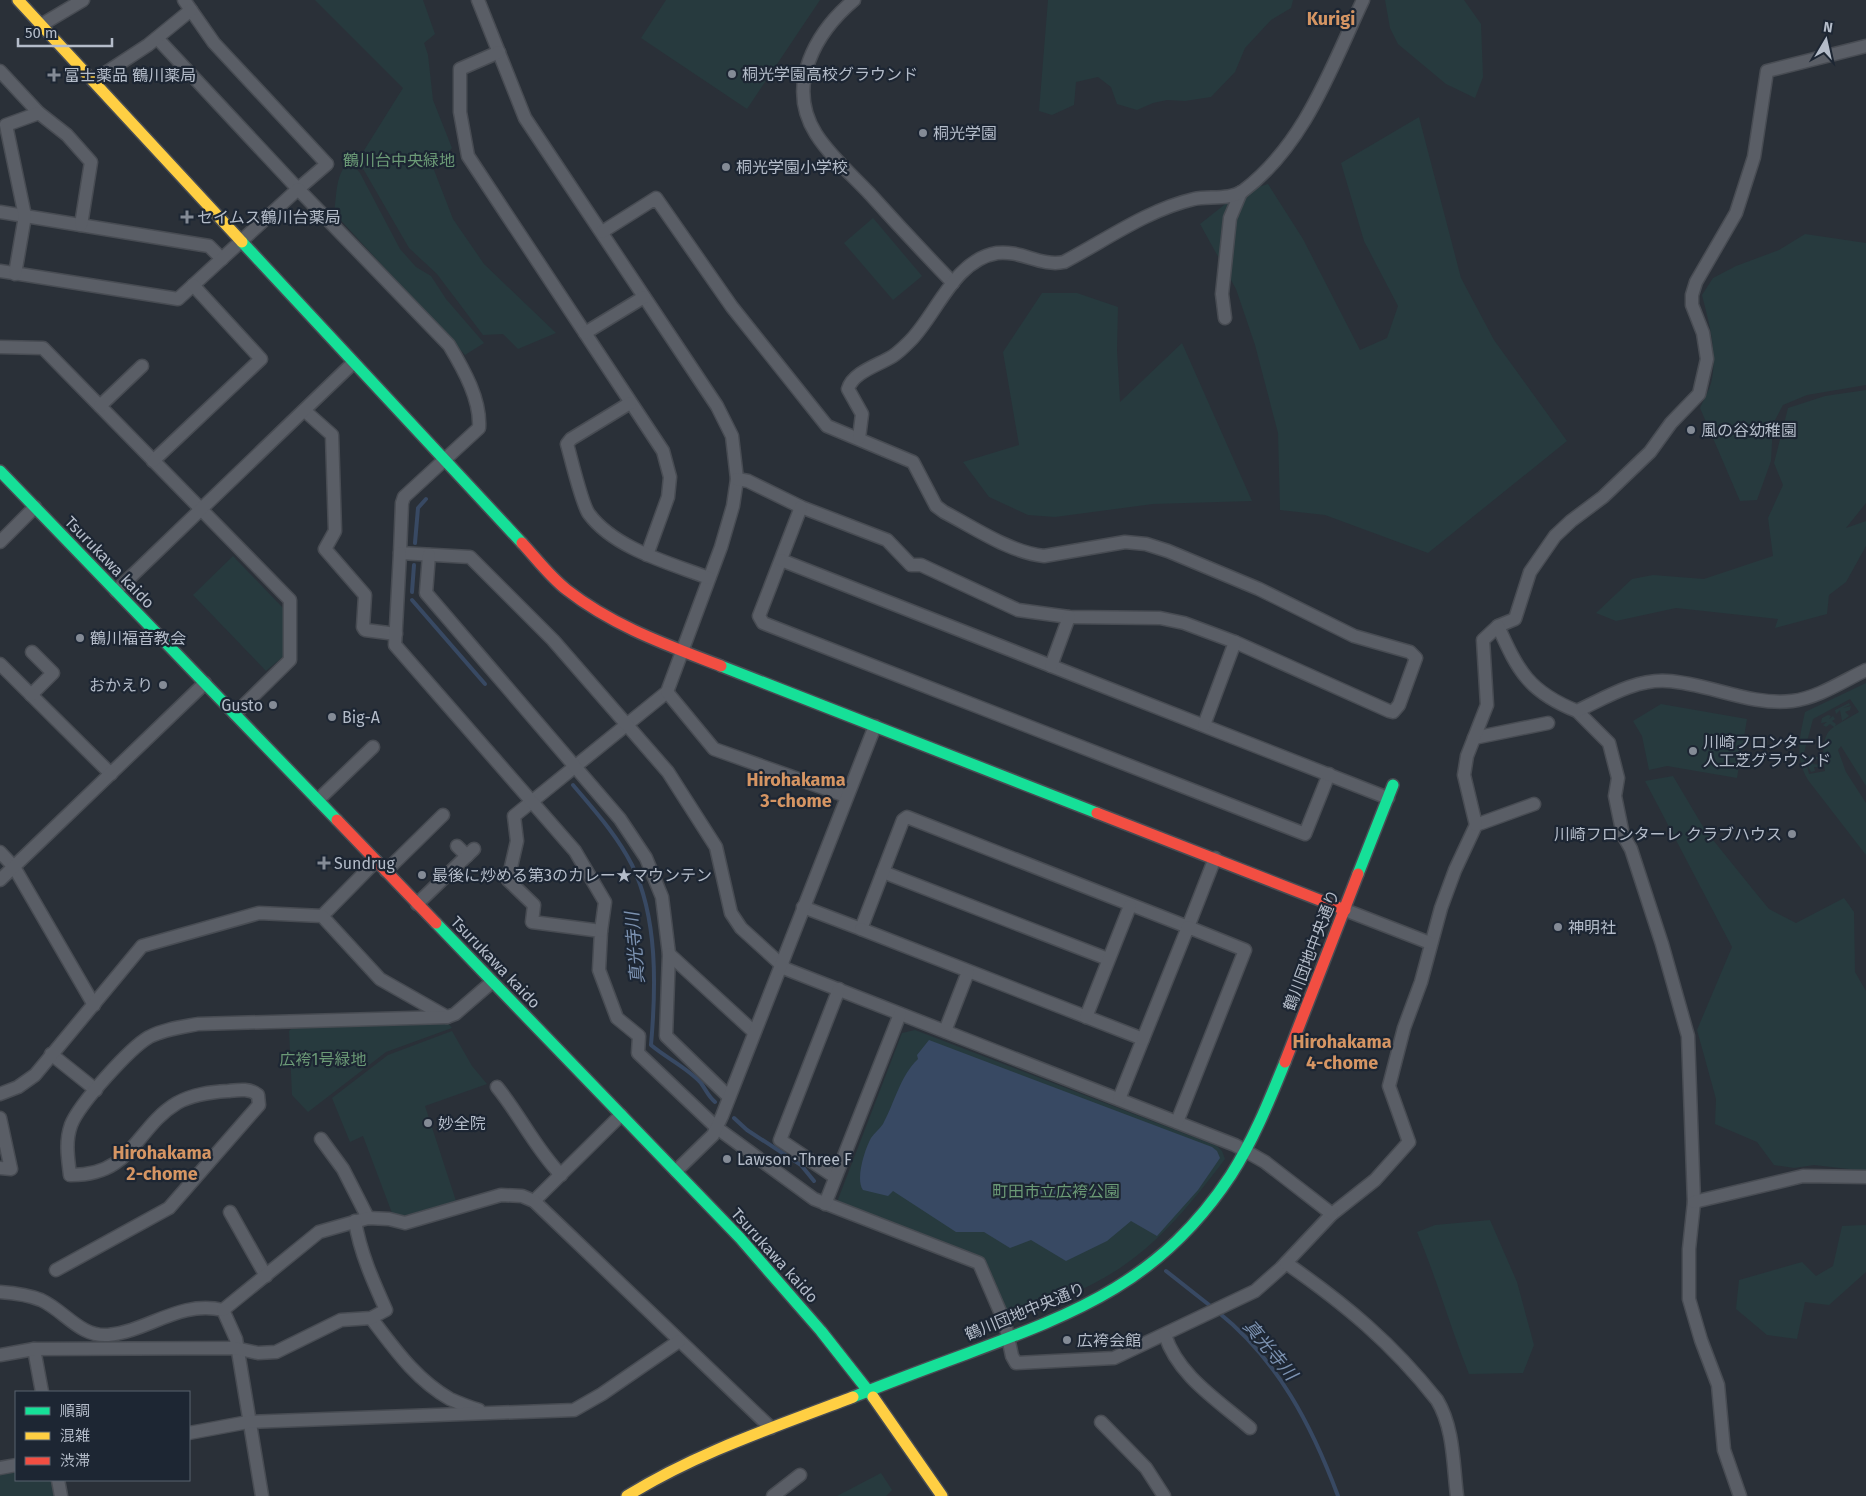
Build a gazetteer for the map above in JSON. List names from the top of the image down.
{
  "streets": {
    "street": ["Tsurukawa kaido", "鶴川団地中央通り"]
  },
  "crossings": [
    ["Tsurukawa kaido", "鶴川団地中央通り"]
  ],
  "districts": [
    "Kurigi",
    "Hirohakama 3-chome",
    "Hirohakama 4-chome",
    "Hirohakama 2-chome"
  ],
  "water": ["真光寺川"],
  "parks": ["鶴川台中央緑地", "広袴1号緑地", "町田市立広袴公園"],
  "places": {
    "other": [
      "桐光学園高校グラウンド",
      "桐光学園",
      "桐光学園小学校",
      "風の谷幼稚園",
      "鶴川福音教会",
      "おかえり",
      "Gusto",
      "Big-A",
      "川崎フロンターレ 人工芝グラウンド",
      "川崎フロンターレ クラブハウス",
      "最後に炒める第3のカレー★マウンテン",
      "神明社",
      "妙全院",
      "Lawson･Three F",
      "広袴会館"
    ],
    "health": ["富士薬品 鶴川薬局", "セイムス鶴川台薬局", "Sundrug"]
  },
  "legend": ["順調", "混雑", "渋滞"],
  "scale_bar": "50 m",
  "north": "top"
}
